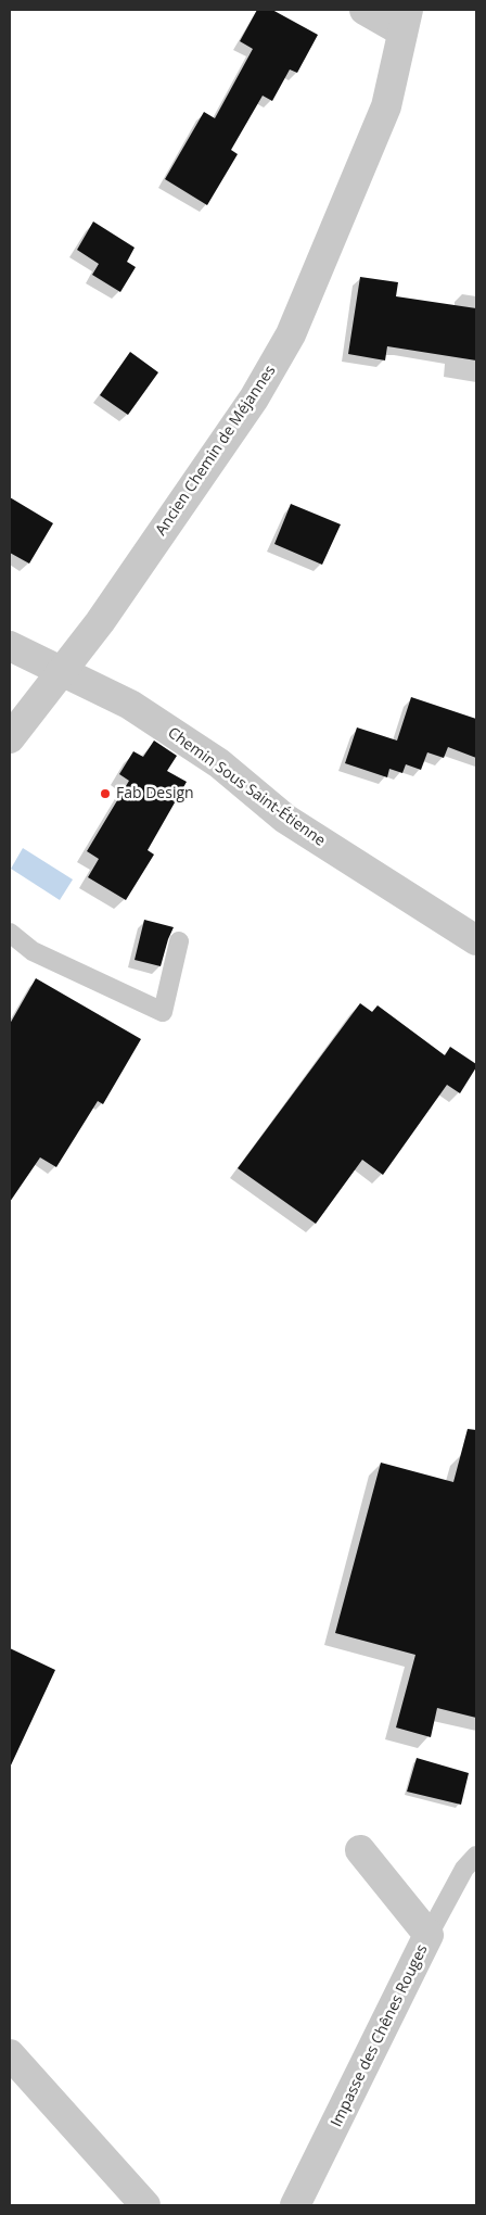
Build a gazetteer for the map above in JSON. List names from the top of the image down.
{
  "streets": {
    "street": ["Ancien Chemin de Méjannes", "Chemin Sous Saint-Étienne", "Impasse des Chênes Rouges"]
  },
  "crossings": [
    ["Ancien Chemin de Méjannes", "Chemin Sous Saint-Étienne"]
  ],
  "places": ["Fab Design"]
}
